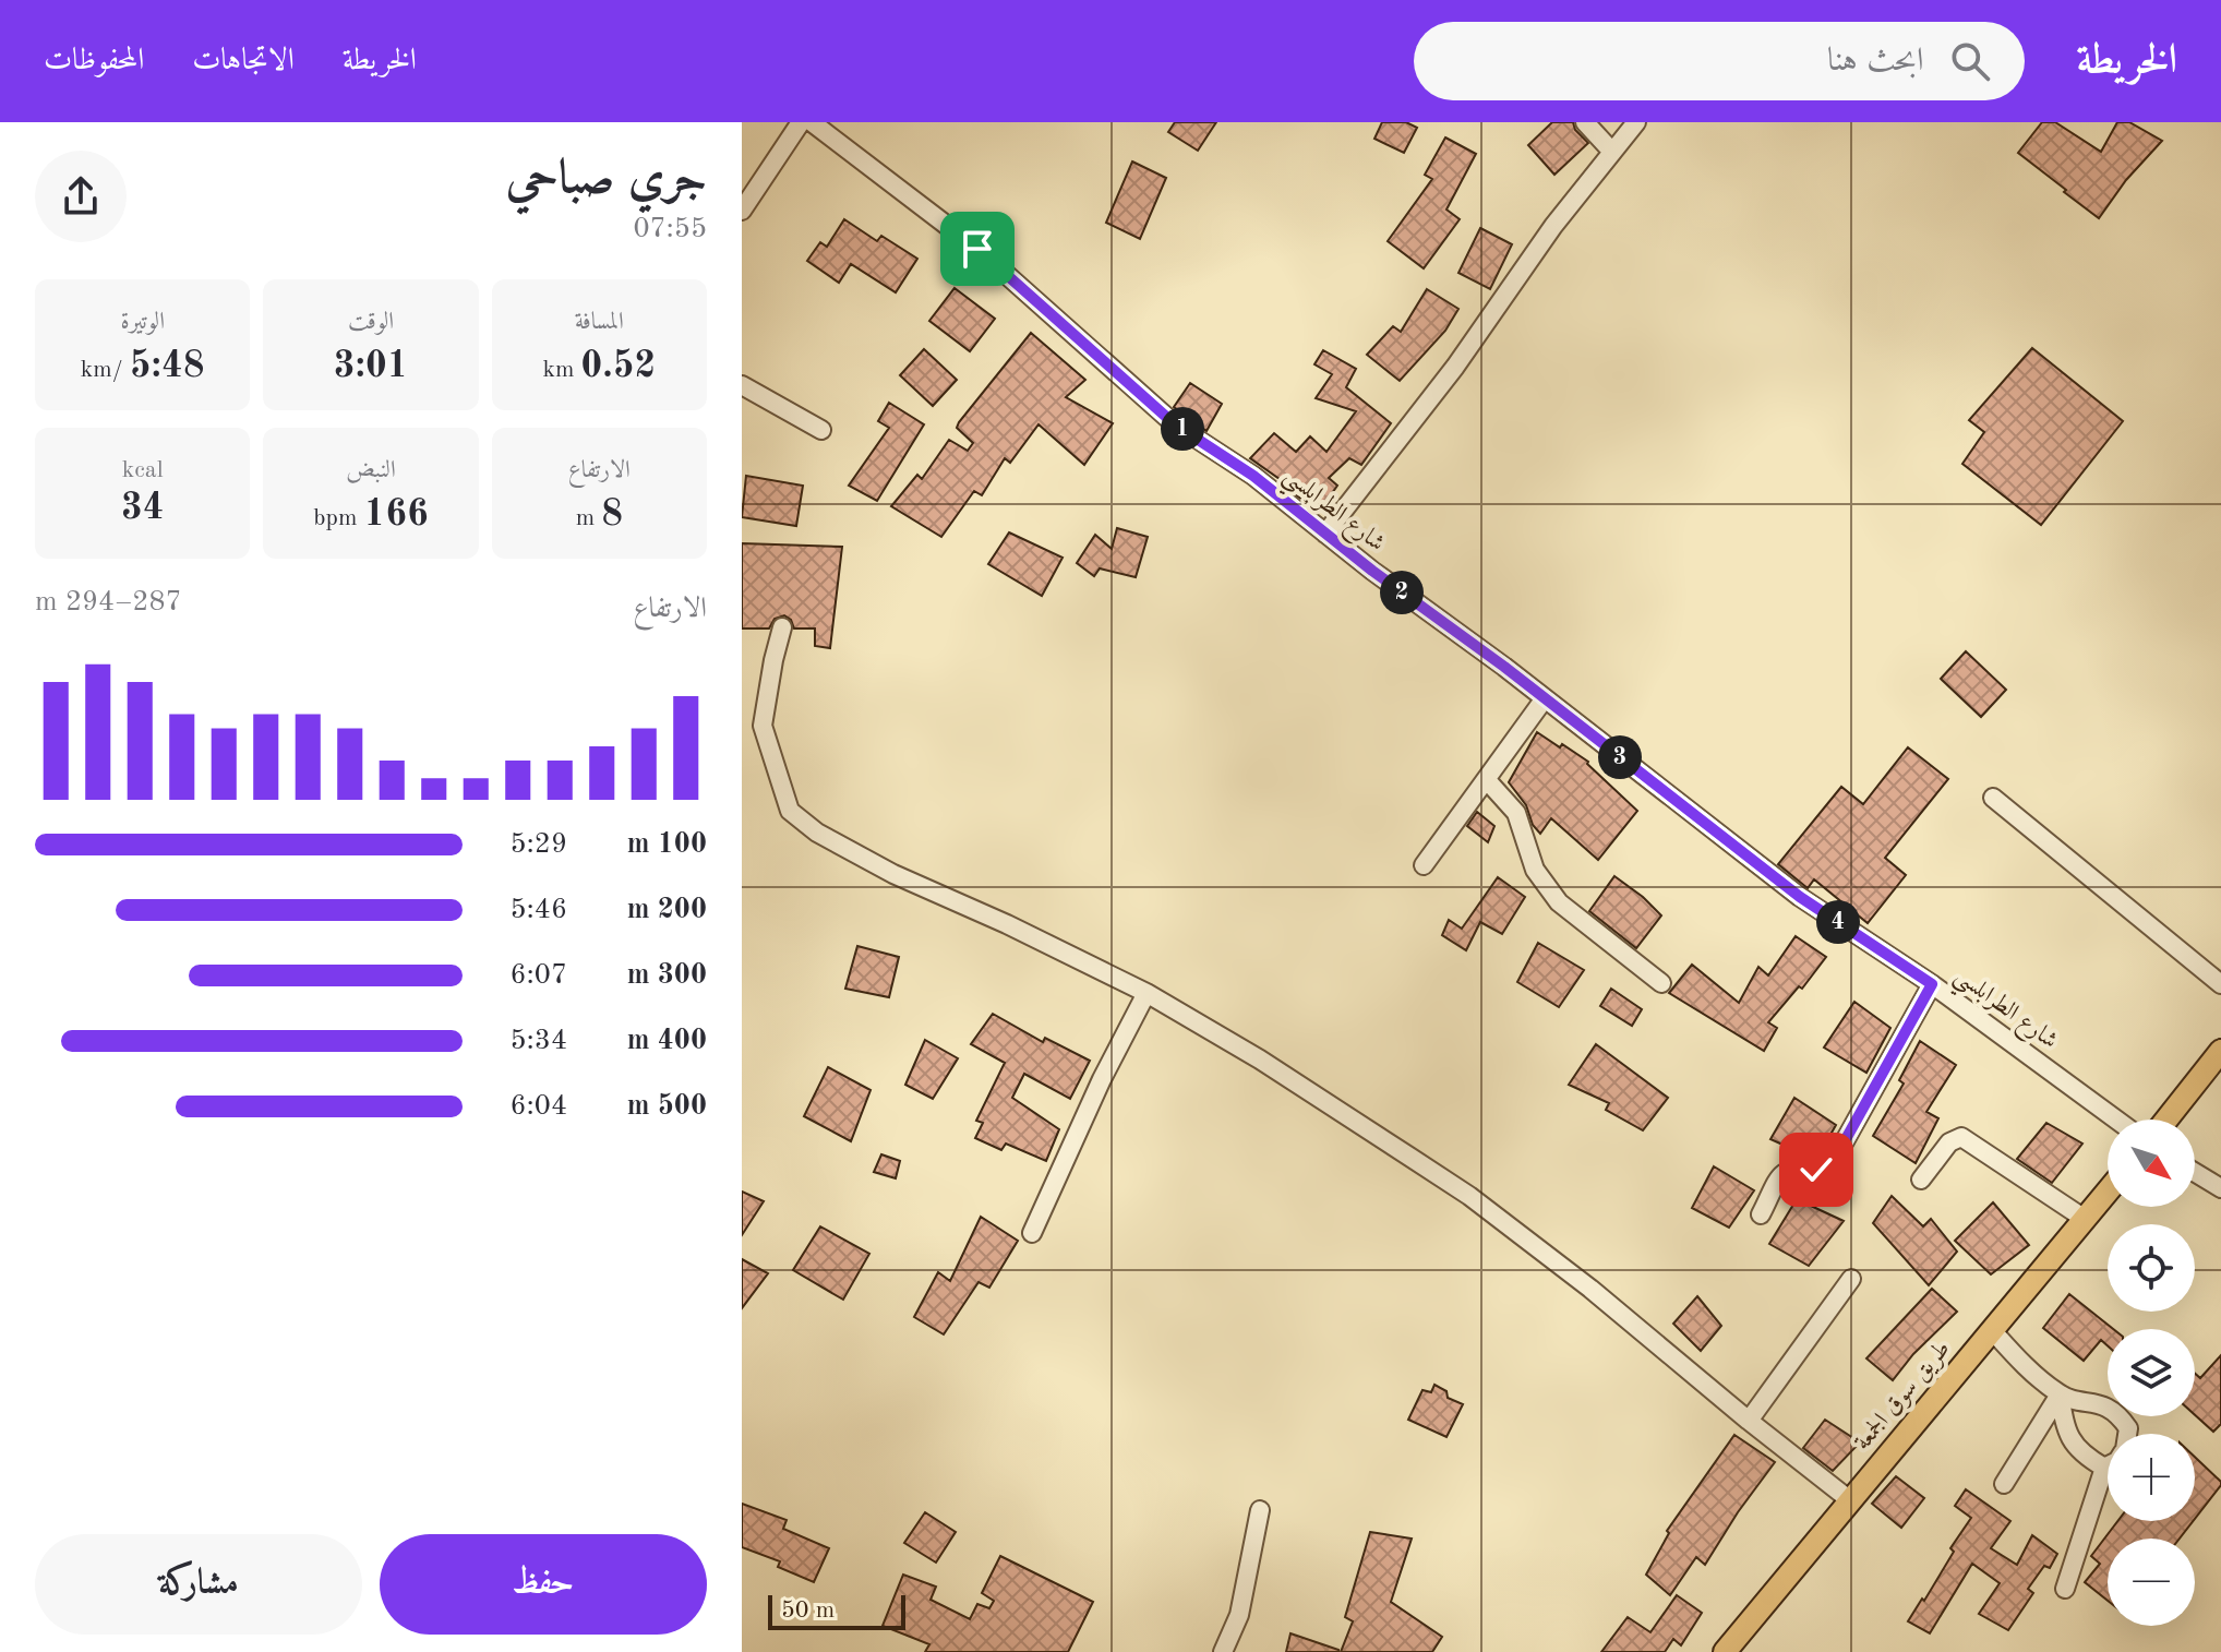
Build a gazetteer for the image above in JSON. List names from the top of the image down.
{
  "streets": {
    "main road": ["طريق سوق الجمعة"],
    "street": ["شارع الطرابلسي"]
  },
  "scale_bar": "50 m",
  "north": "bottom right",
  "page": {
    "header": "الخريطة",
    "search": "ابحث هنا",
    "nav": ["الخريطة", "الاتجاهات", "المحفوظات"],
    "heading": ["جري صباحي", "07:55"],
    "stats": [
      ["المسافة", "0.52 km"],
      ["الوقت", "3:01"],
      ["الوتيرة", "5:48 /km"],
      ["الارتفاع", "8 m"],
      ["النبض", "166 bpm"],
      ["kcal", "34"]
    ],
    "pins": [
      "1",
      "2",
      "3",
      "4"
    ],
    "chart": ["الارتفاع", "287–294 m"],
    "list": [
      {
        "name": "100 m",
        "note": "5:29"
      },
      {
        "name": "200 m",
        "note": "5:46"
      },
      {
        "name": "300 m",
        "note": "6:07"
      },
      {
        "name": "400 m",
        "note": "5:34"
      },
      {
        "name": "500 m",
        "note": "6:04"
      }
    ],
    "map_buttons": ["+", "−"],
    "buttons": ["حفظ", "مشاركة"],
    "scale": "50 m"
  }
}
